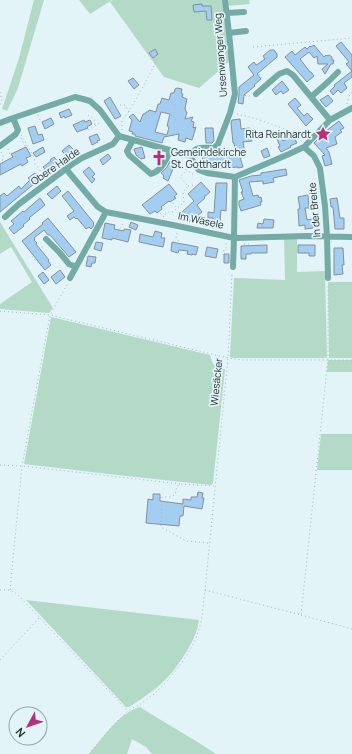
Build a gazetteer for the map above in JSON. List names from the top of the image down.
{
  "streets": {
    "street": [
      "Ursenwanger Weg",
      "Obere Halde",
      "In der Breite",
      "Im Wäsele"
    ],
    "path": ["Wiesäcker"]
  },
  "crossings": [
    ["In der Breite", "Im Wäsele"]
  ],
  "places": {
    "place": ["Rita Reinhardt"],
    "church": ["Gemeindekirche St. Gotthardt"]
  },
  "north": "bottom left"
}
